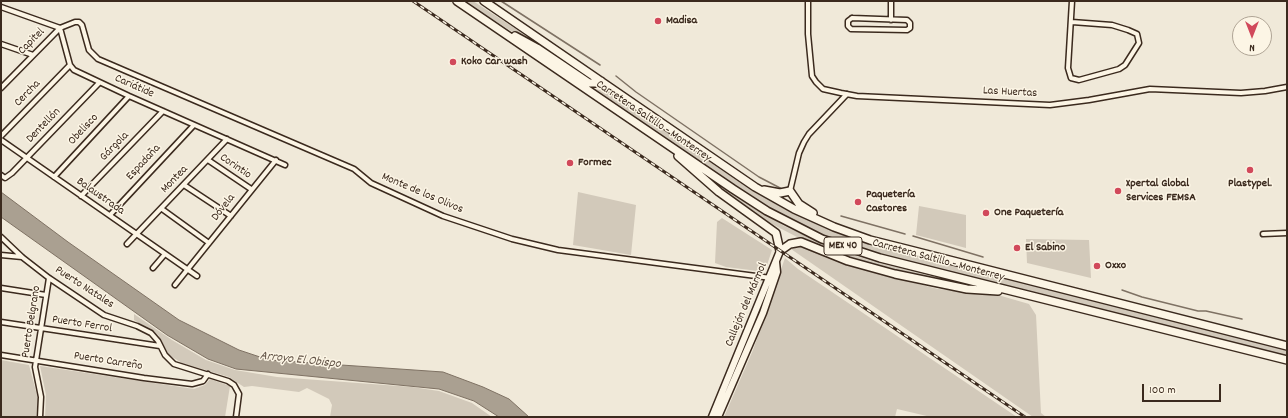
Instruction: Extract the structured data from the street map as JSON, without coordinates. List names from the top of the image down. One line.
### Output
{"streets":{"main road":["Carretera Saltillo - Monterrey","MEX 40"],"street":["Capitel","Cariátide","Las Huertas","Cercha","Dentellón","Obelisco","Gárgola","Espadaña","Corintio","Montea","Monte de los Olivos","Balaustrada","Dóvela","Puerto Natales","Callejón del Mármol","Puerto Belgrano","Puerto Ferrol","Puerto Carreño"]},"crossings":[["Capitel","Monte de los Olivos"],["Cariátide","Cercha"],["Cariátide","Dentellón"],["Cariátide","Obelisco"],["Cariátide","Gárgola"],["Cariátide","Espadaña"],["Cariátide","Montea"],["Cariátide","Dóvela"],["Dentellón","Balaustrada"],["Obelisco","Balaustrada"],["Gárgola","Balaustrada"],["Espadaña","Balaustrada"],["Corintio","Montea"],["Corintio","Dóvela"],["Montea","Balaustrada"],["Monte de los Olivos","Callejón del Mármol"],["Balaustrada","Dóvela"],["Puerto Natales","Puerto Belgrano"],["Puerto Natales","Puerto Ferrol"],["Puerto Natales","Puerto Carreño"],["Puerto Belgrano","Puerto Ferrol"],["Puerto Belgrano","Puerto Carreño"]],"water":["Arroyo El Obispo"],"places":["Madisa","Koko Car wash","Formec","Plastypel.","Xpertal Global Services FEMSA","Paquetería Castores","One Paquetería","El Sabino","Oxxo"],"scale_bar":"100 m","north":"bottom"}
